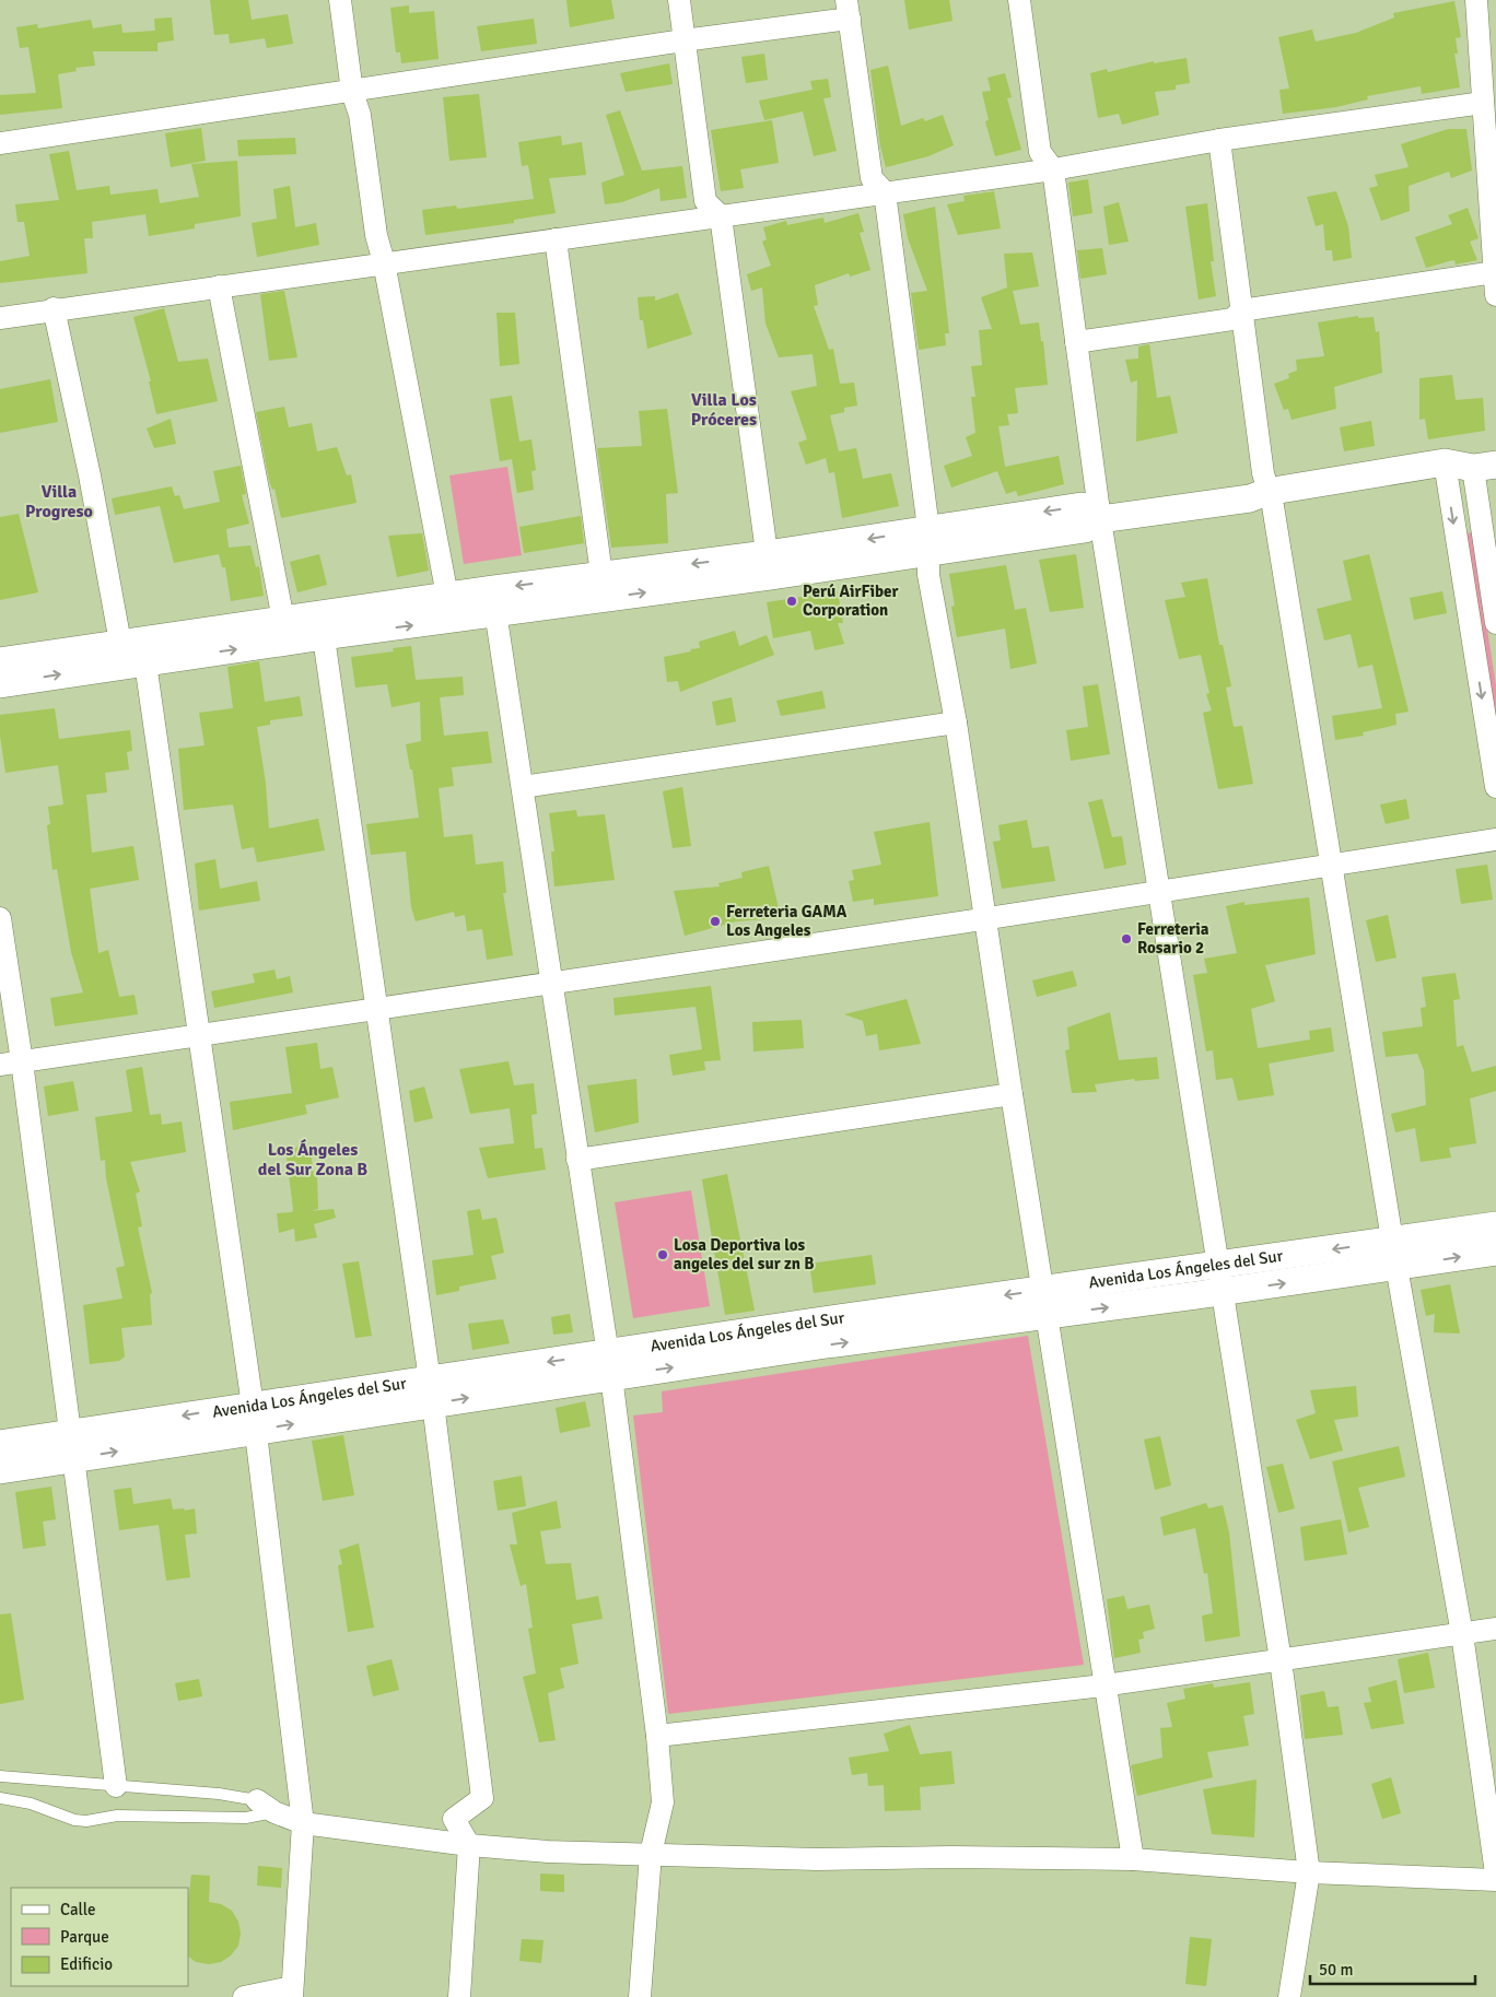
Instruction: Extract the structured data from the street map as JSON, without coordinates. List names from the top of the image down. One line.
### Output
{"streets":{"street":["Avenida Los Ángeles del Sur"]},"districts":["Villa Los Próceres","Villa Progreso","Los Ángeles del Sur Zona B"],"places":["Perú AirFiber Corporation","Ferreteria GAMA Los Angeles","Ferreteria Rosario 2","Losa Deportiva los angeles del sur zn B"],"legend":["Calle","Parque","Edificio"],"scale_bar":"50 m"}
